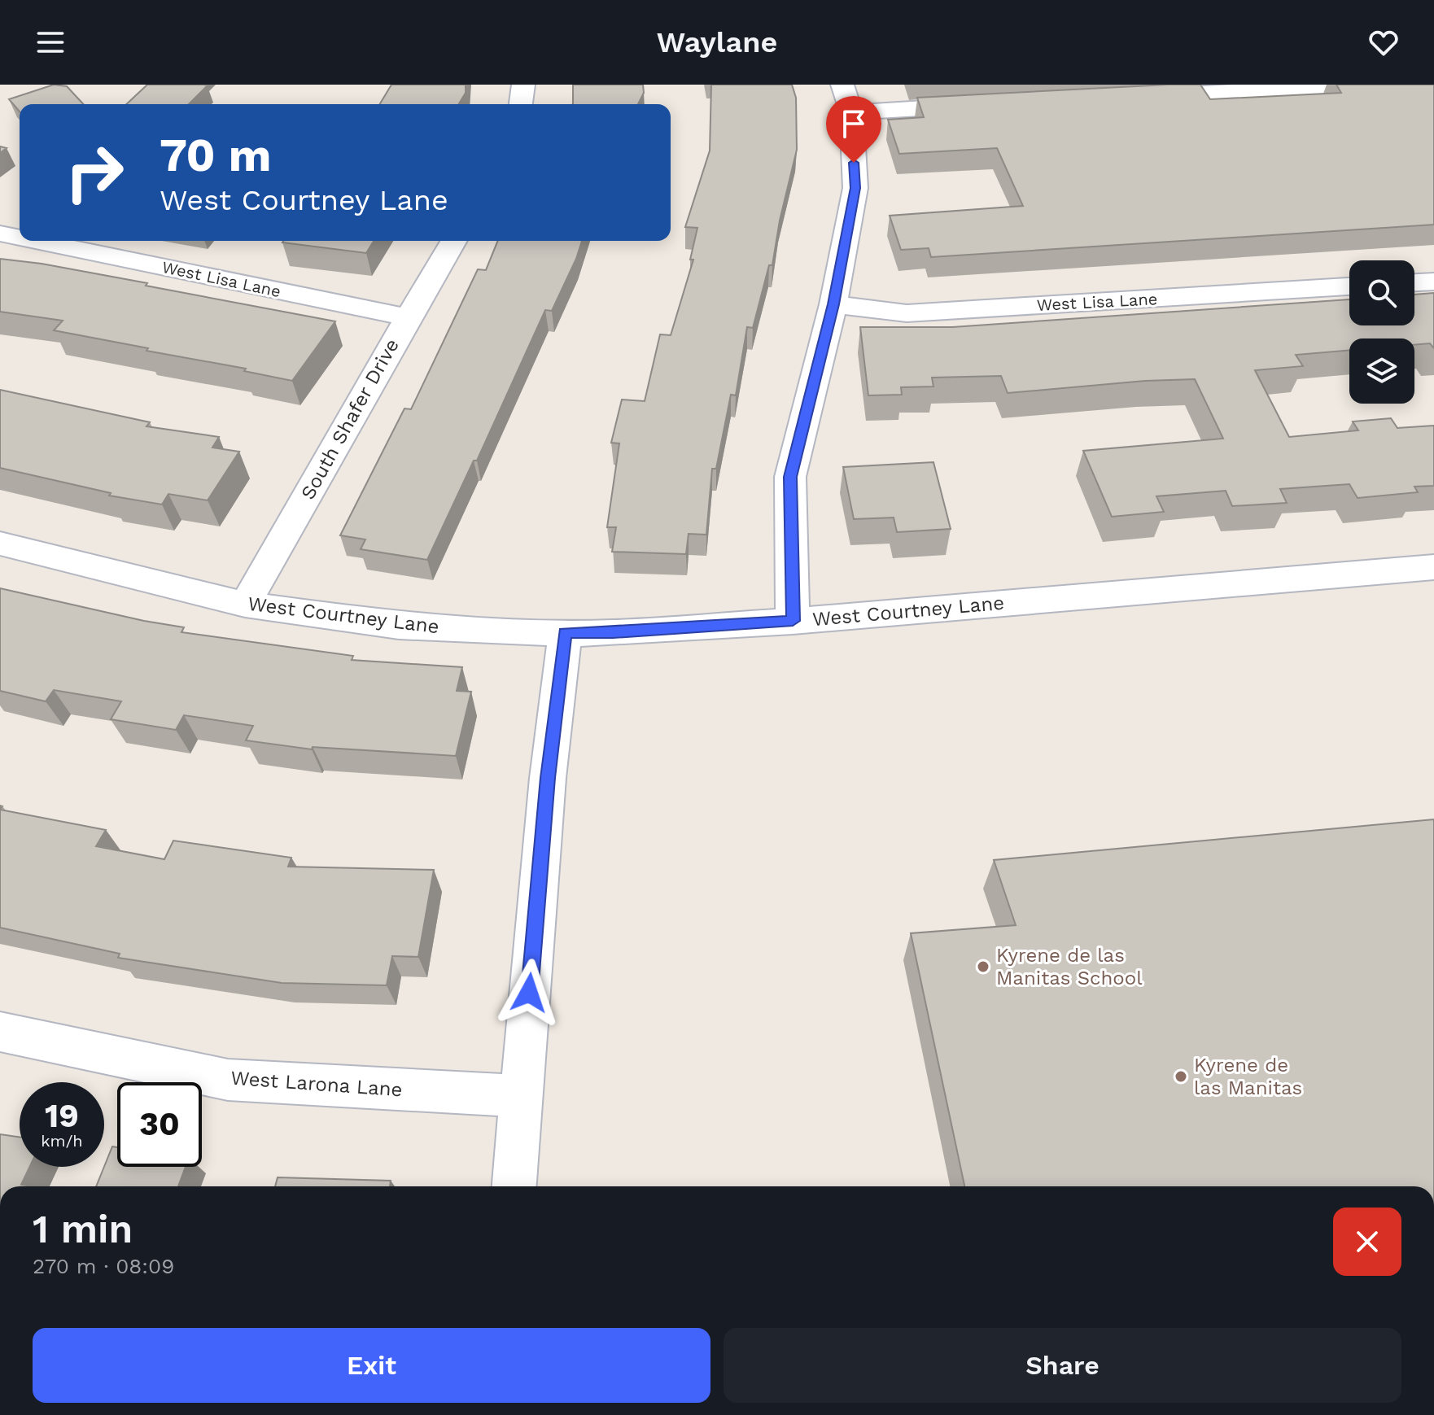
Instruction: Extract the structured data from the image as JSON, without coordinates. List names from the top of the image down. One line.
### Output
{"streets":{"street":["West Lisa Lane","South Shafer Drive","West Courtney Lane","West Larona Lane"]},"crossings":[["West Lisa Lane","South Shafer Drive"],["South Shafer Drive","West Courtney Lane"]],"places":["Kyrene de las Manitas School","Kyrene de las Manitas"],"page":{"header":"Waylane","turn":["70 m","West Courtney Lane"],"speed":"19 km/h","limit":"30","heading":["1 min","270 m · 08:09"],"buttons":["Exit","Share"]}}
